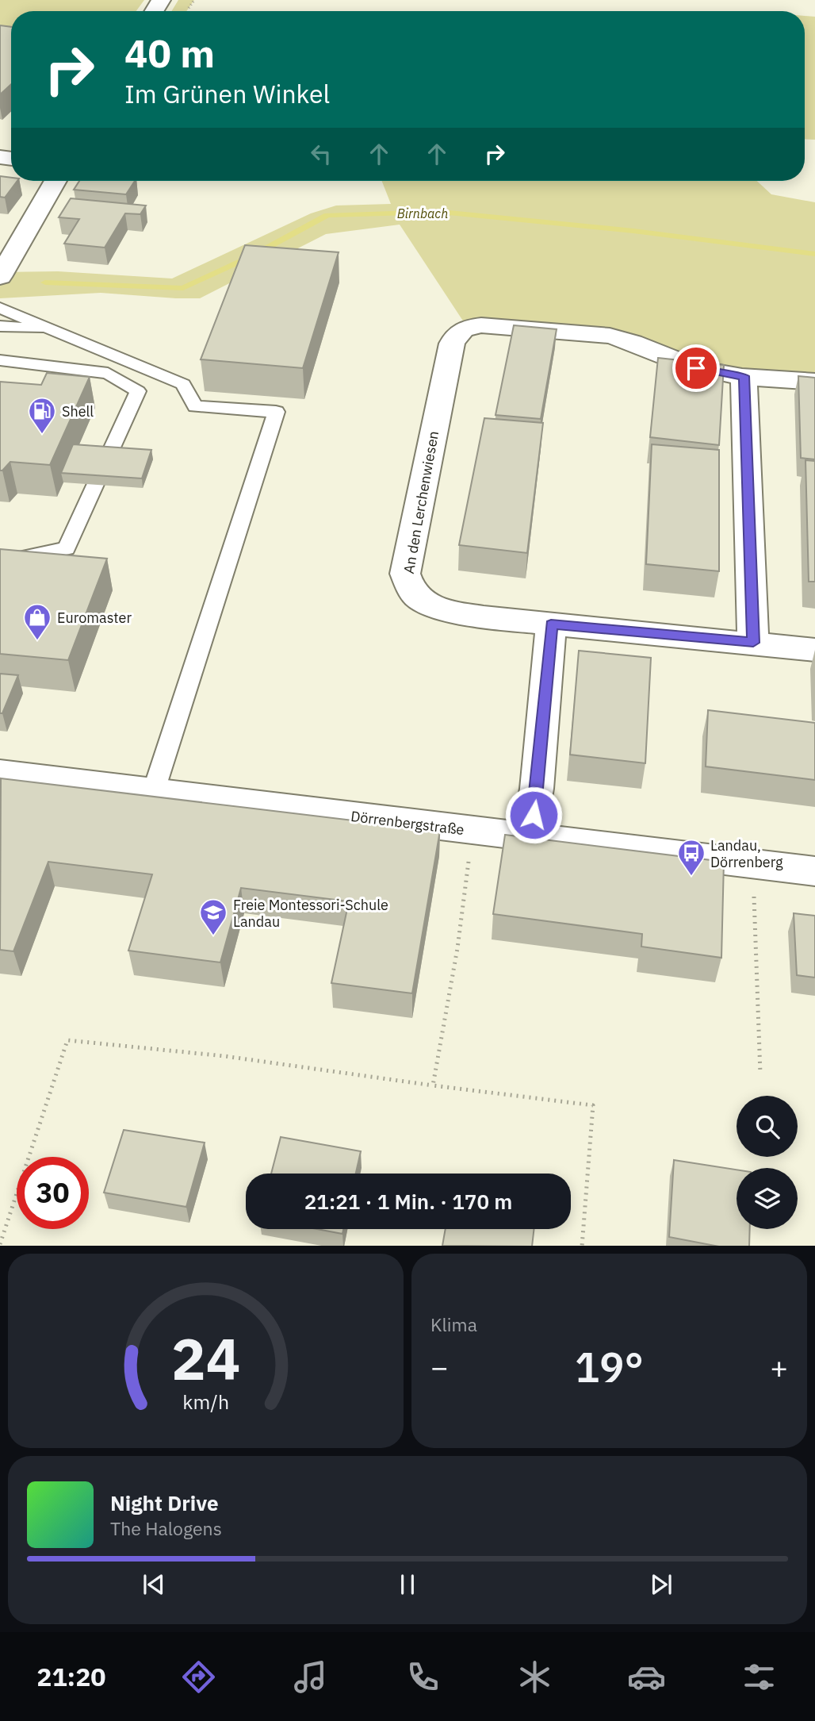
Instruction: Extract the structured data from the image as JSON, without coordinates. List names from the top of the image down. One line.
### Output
{"streets":{"street":["An den Lerchenwiesen","Dörrenbergstraße"]},"water":["Birnbach"],"places":{"fuel station":["Shell"],"shop":["Euromaster"],"bus stop":["Landau, Dörrenberg"],"school or university":["Freie Montessori-Schule Landau"]},"page":{"turn":["40 m","Im Grünen Winkel"],"limit":"30","trip":"21:21 · 1 Min. · 170 m","tile":"Klima","heat":["−","19°","+"],"song":["Night Drive","The Halogens"],"tabs":"21:20","gauge":["24","km/h"]}}
